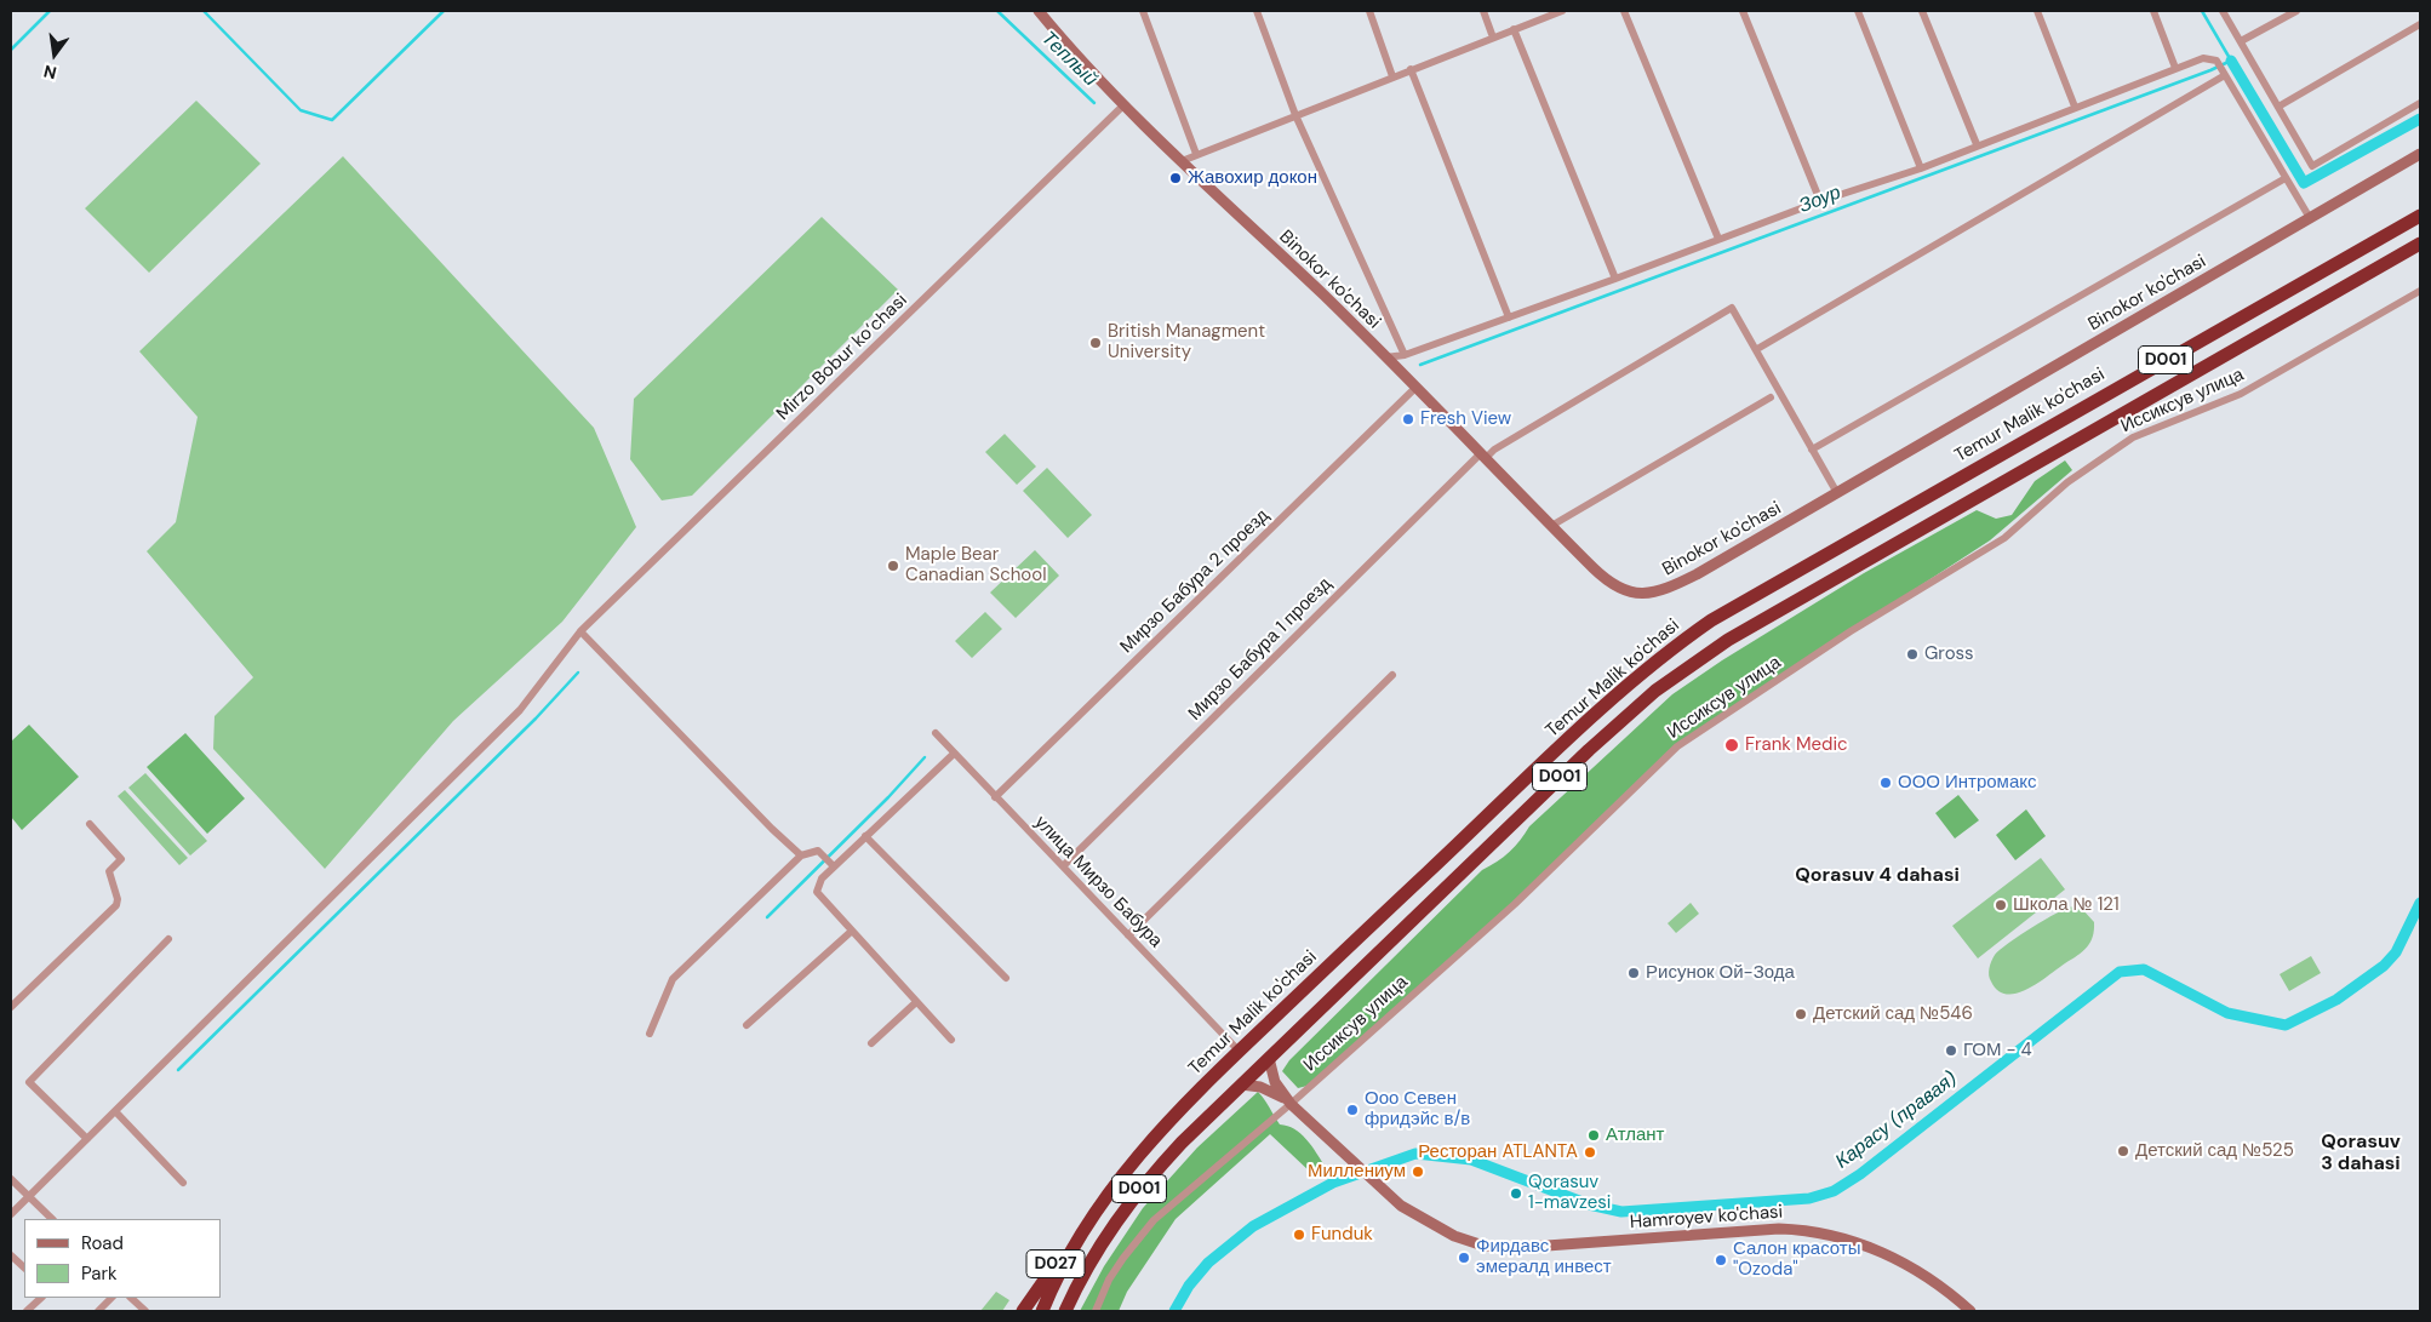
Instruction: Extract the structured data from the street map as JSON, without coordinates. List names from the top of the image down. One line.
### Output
{"streets":{"highway":["D001","Temur Malik ko'chasi","D027"],"main road":["Binokor ko'chasi","Hamroyev ko'chasi"],"street":["Mirzo Bobur ko‘chasi","Иссиксув улица","Мирзо Бабура 2 проезд","Мирзо Бабура 1 проезд","улица Мирзо Бабура"]},"crossings":[["Binokor ko'chasi","Mirzo Bobur ko‘chasi"],["Binokor ko'chasi","Мирзо Бабура 2 проезд"],["Binokor ko'chasi","Мирзо Бабура 1 проезд"],["Иссиксув улица","Hamroyev ko'chasi"],["Temur Malik ko'chasi","улица Мирзо Бабура"],["Temur Malik ko'chasi","Hamroyev ko'chasi"],["Temur Malik ko'chasi","D027"],["Мирзо Бабура 2 проезд","улица Мирзо Бабура"],["Мирзо Бабура 1 проезд","улица Мирзо Бабура"]],"districts":["Qorasuv 4 dahasi","Qorasuv 3 dahasi"],"water":["Теплый","Зоур","Карасу (правая)"],"places":["Жавохир докон","British Managment University","Fresh View","Maple Bear Canadian School","Gross","Frank Medic","ООО Интромакс","Школа № 121","Рисунок Ой-Зода","Детский сад №546","ГОМ - 4","Ооо Севен фридэйс в/в","Атлант","Детский сад №525","Ресторан ATLANTA","Миллениум","Qorasuv 1-mavzesi","Funduk","Фирдавс эмералд инвест","Салон красоты \"Ozoda\""],"legend":["Road","Park"],"north":"bottom"}
